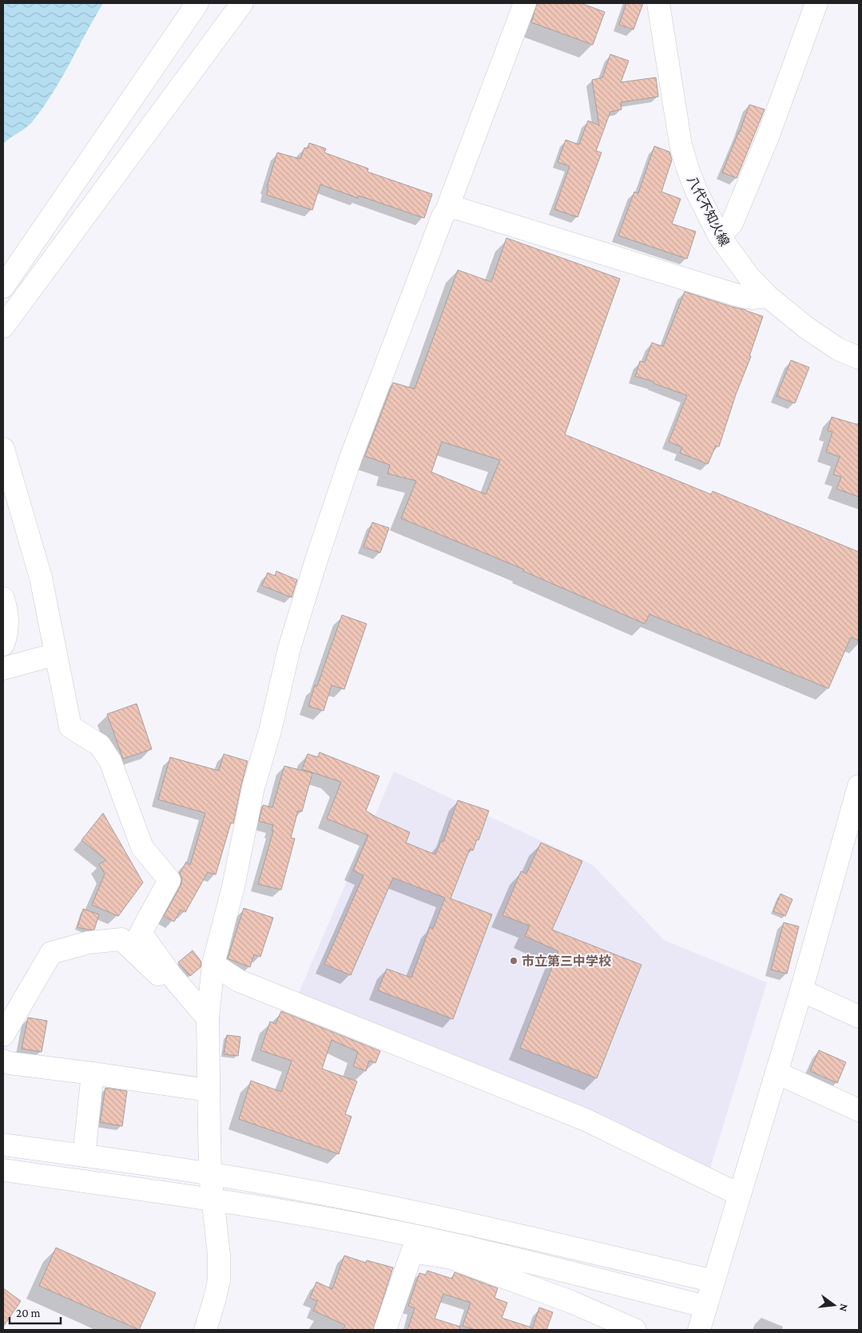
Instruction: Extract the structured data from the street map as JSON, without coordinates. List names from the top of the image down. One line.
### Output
{"streets":{"street":["八代不知火線"]},"places":["市立第三中学校"],"scale_bar":"20 m","north":"right"}
